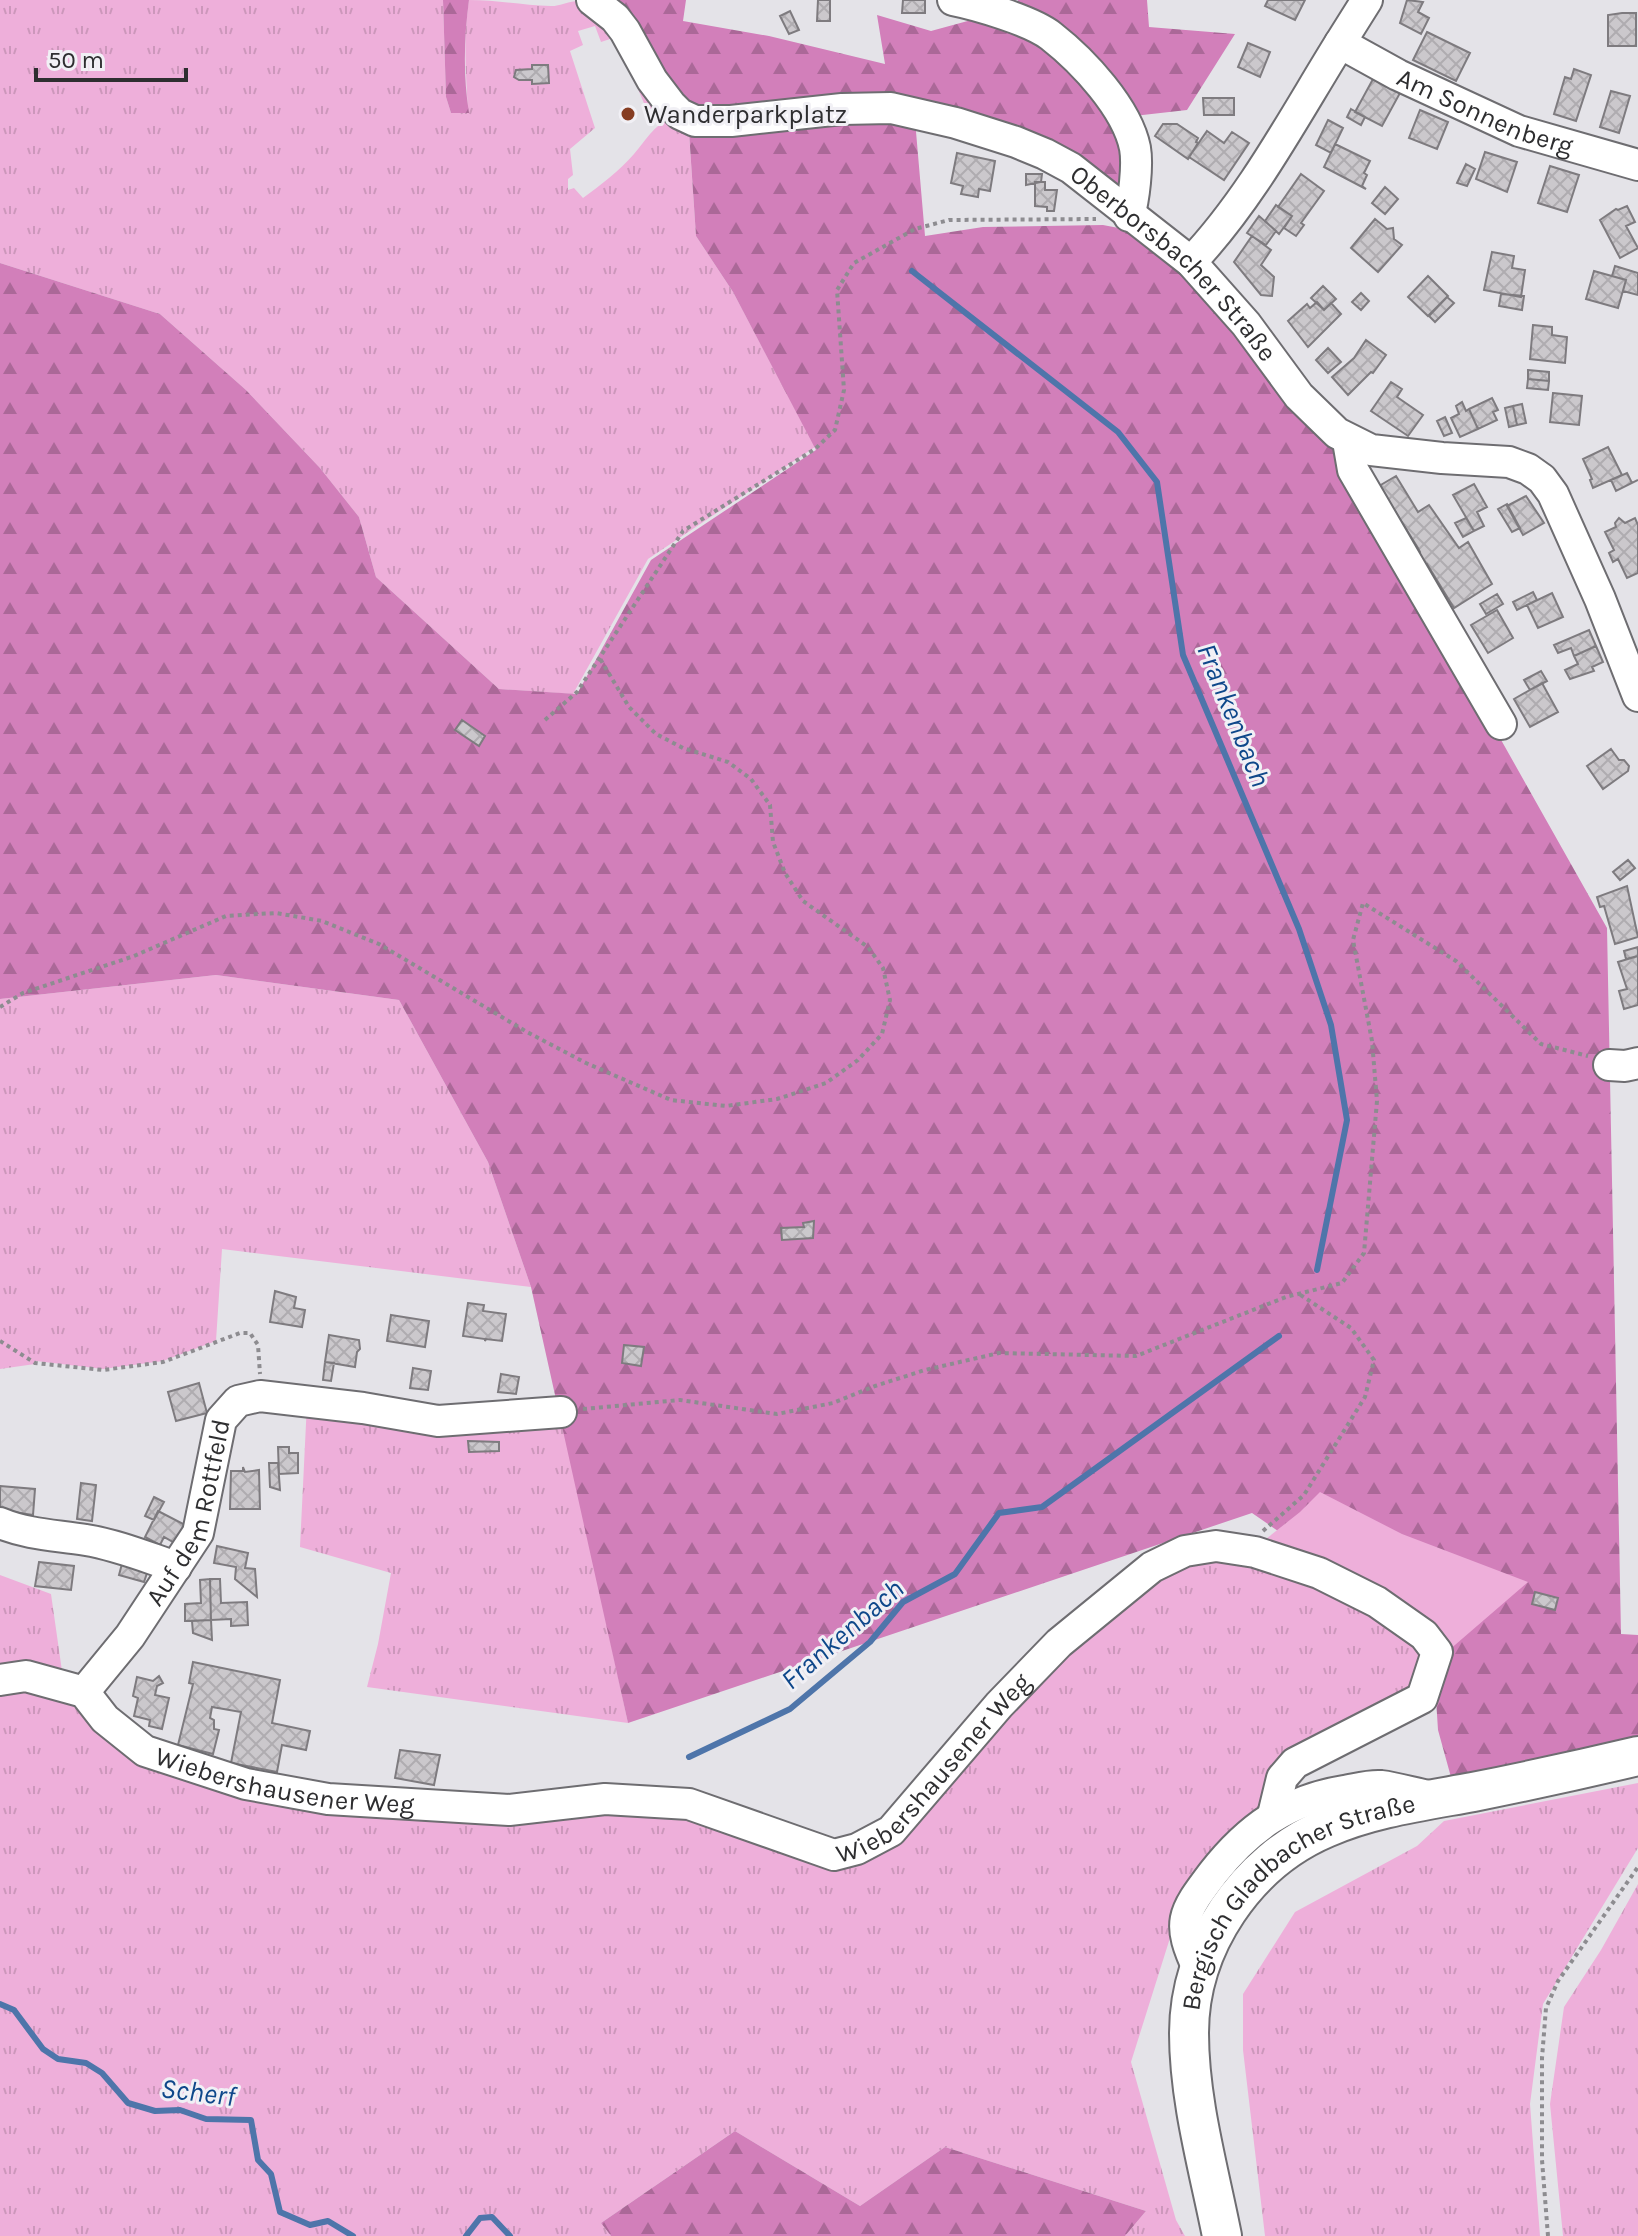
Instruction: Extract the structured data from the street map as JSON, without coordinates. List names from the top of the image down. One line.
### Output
{"streets":{"main road":["Bergisch Gladbacher Straße"],"street":["Am Sonnenberg","Oberborsbacher Straße","Auf dem Rottfeld","Wiebershausener Weg"]},"crossings":[["Auf dem Rottfeld","Wiebershausener Weg"]],"water":["Frankenbach","Scherf"],"places":["Wanderparkplatz"],"scale_bar":"50 m"}
